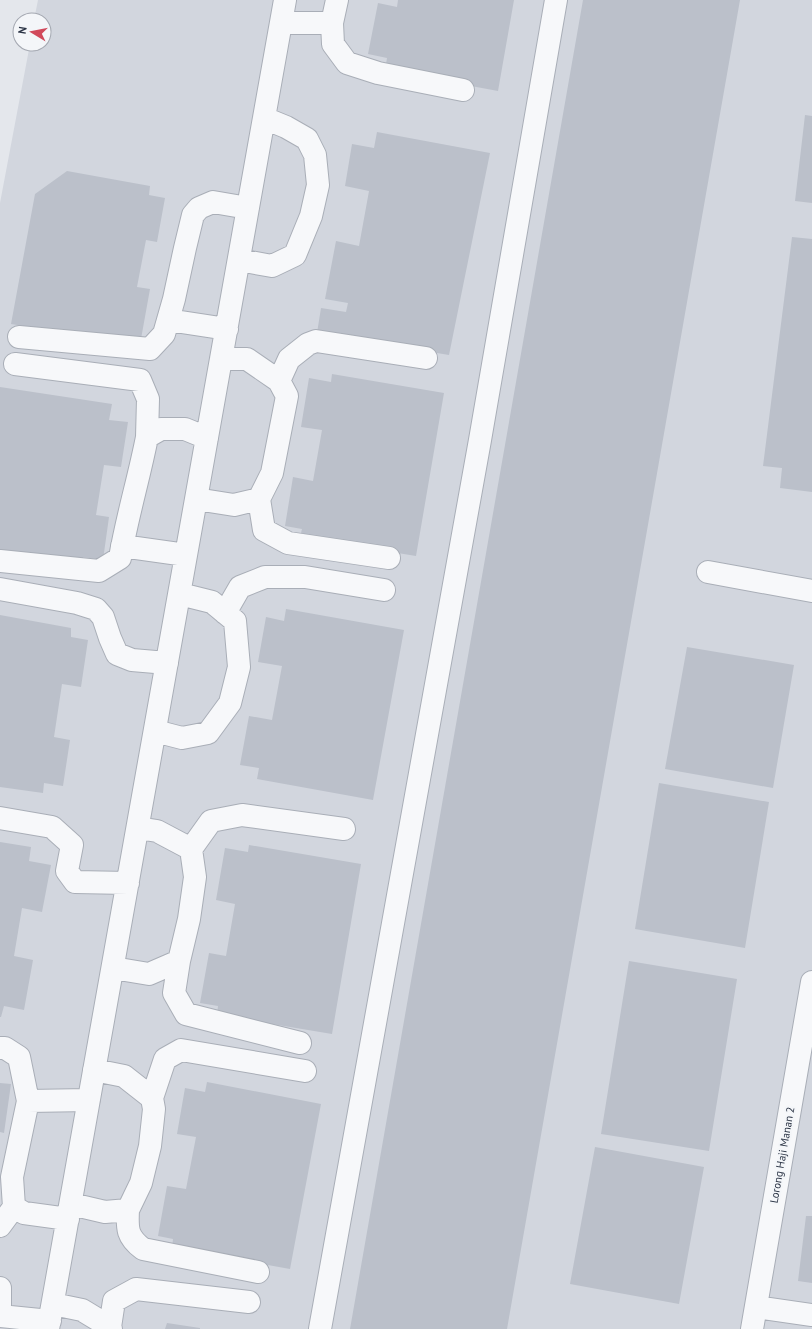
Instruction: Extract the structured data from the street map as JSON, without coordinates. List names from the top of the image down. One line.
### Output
{"streets":{"street":["Lorong Haji Manan 2"]},"north":"left"}
